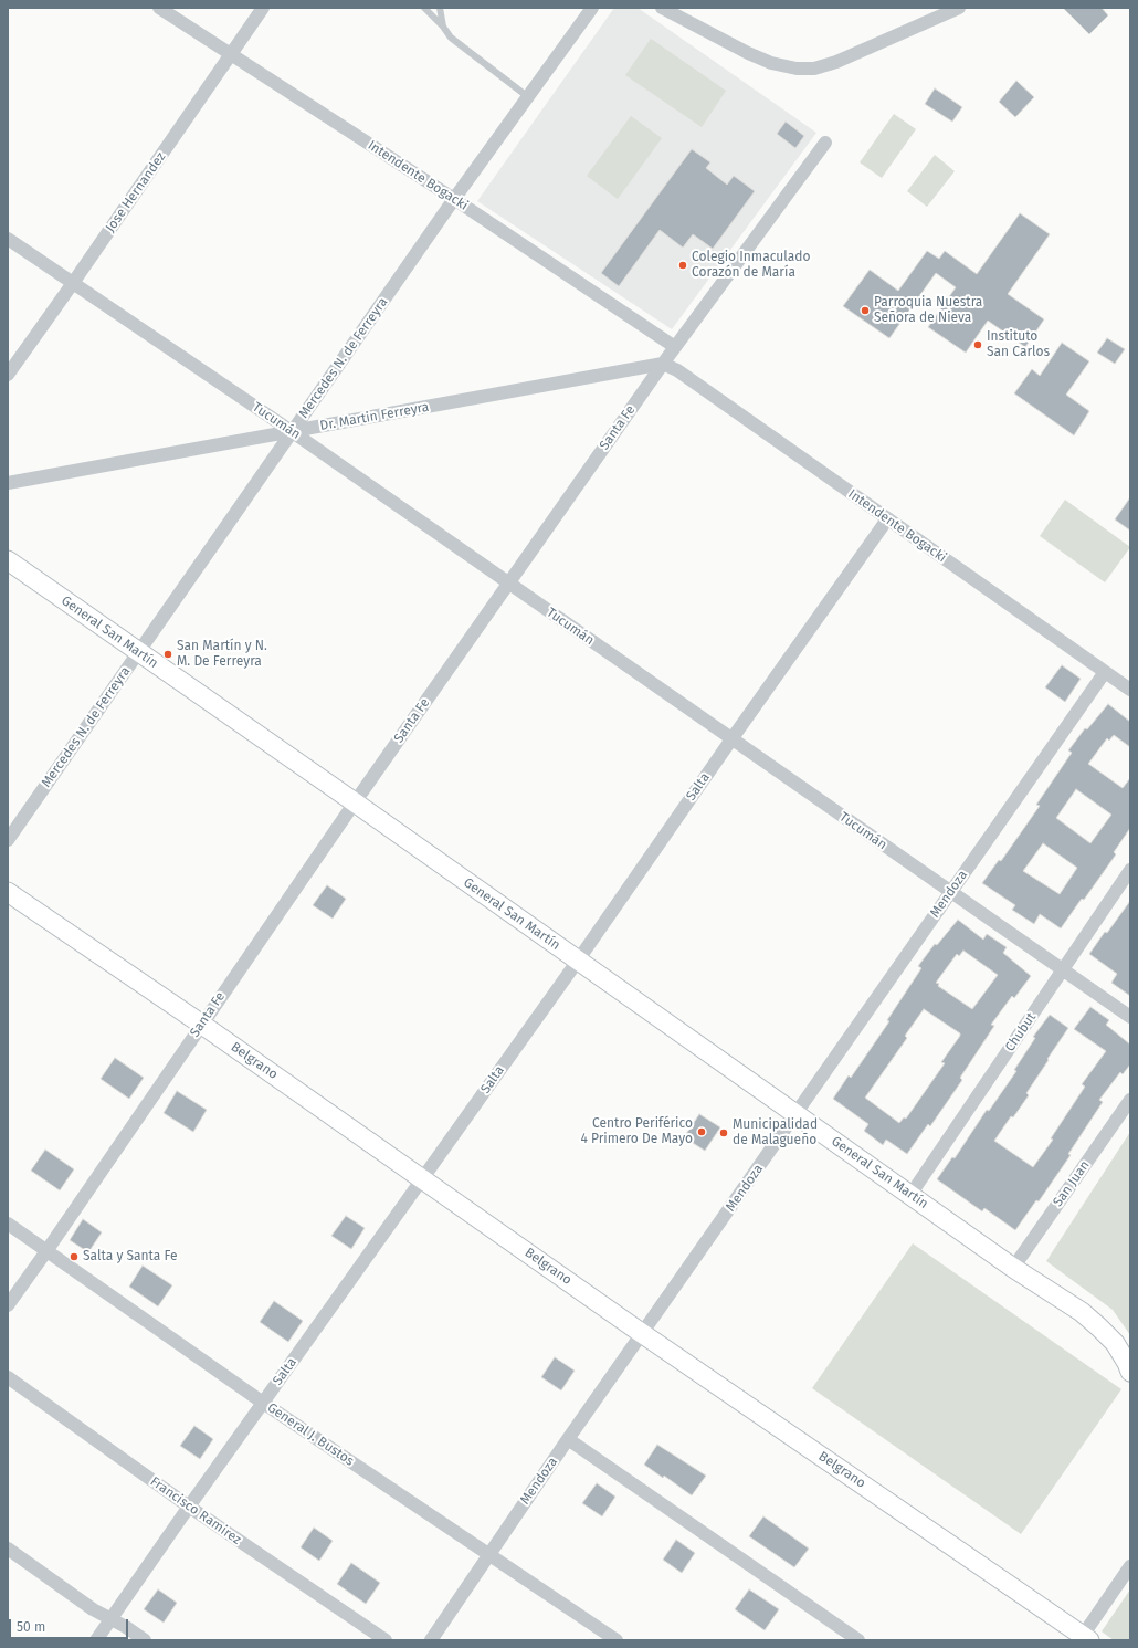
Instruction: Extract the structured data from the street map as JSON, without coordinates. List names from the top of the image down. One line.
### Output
{"streets":{"main road":["General San Martín","Belgrano"],"street":["Intendente Bogacki","Jose Hernandez","Mercedes N. de Ferreyra","Dr. Martin Ferreyra","Tucumán","Santa Fe","Salta","Mendoza","Chubut","San Juan","General J. Bustos","Francisco Ramirez"]},"crossings":[["Intendente Bogacki","Jose Hernandez"],["Intendente Bogacki","Mercedes N. de Ferreyra"],["Intendente Bogacki","Dr. Martin Ferreyra"],["Intendente Bogacki","Santa Fe"],["Intendente Bogacki","Salta"],["Intendente Bogacki","Mendoza"],["Jose Hernandez","Tucumán"],["Mercedes N. de Ferreyra","Dr. Martin Ferreyra"],["Mercedes N. de Ferreyra","Tucumán"],["Mercedes N. de Ferreyra","General San Martín"],["Dr. Martin Ferreyra","Tucumán"],["Dr. Martin Ferreyra","Santa Fe"],["Tucumán","Santa Fe"],["Tucumán","Salta"],["Tucumán","Mendoza"],["Tucumán","Chubut"],["Santa Fe","General San Martín"],["Santa Fe","Belgrano"],["Santa Fe","General J. Bustos"],["General San Martín","Salta"],["General San Martín","Mendoza"],["General San Martín","Chubut"],["General San Martín","San Juan"],["Salta","Belgrano"],["Salta","General J. Bustos"],["Salta","Francisco Ramirez"],["Mendoza","Belgrano"],["Mendoza","General J. Bustos"]],"places":["Colegio Inmaculado Corazón de María","Parroquia Nuestra Señora de Nieva","Instituto San Carlos","San Martín y N. M. De Ferreyra","Centro Periférico 4 Primero De Mayo","Municipalidad de Malagueño","Salta y Santa Fe"],"scale_bar":"50 m"}
